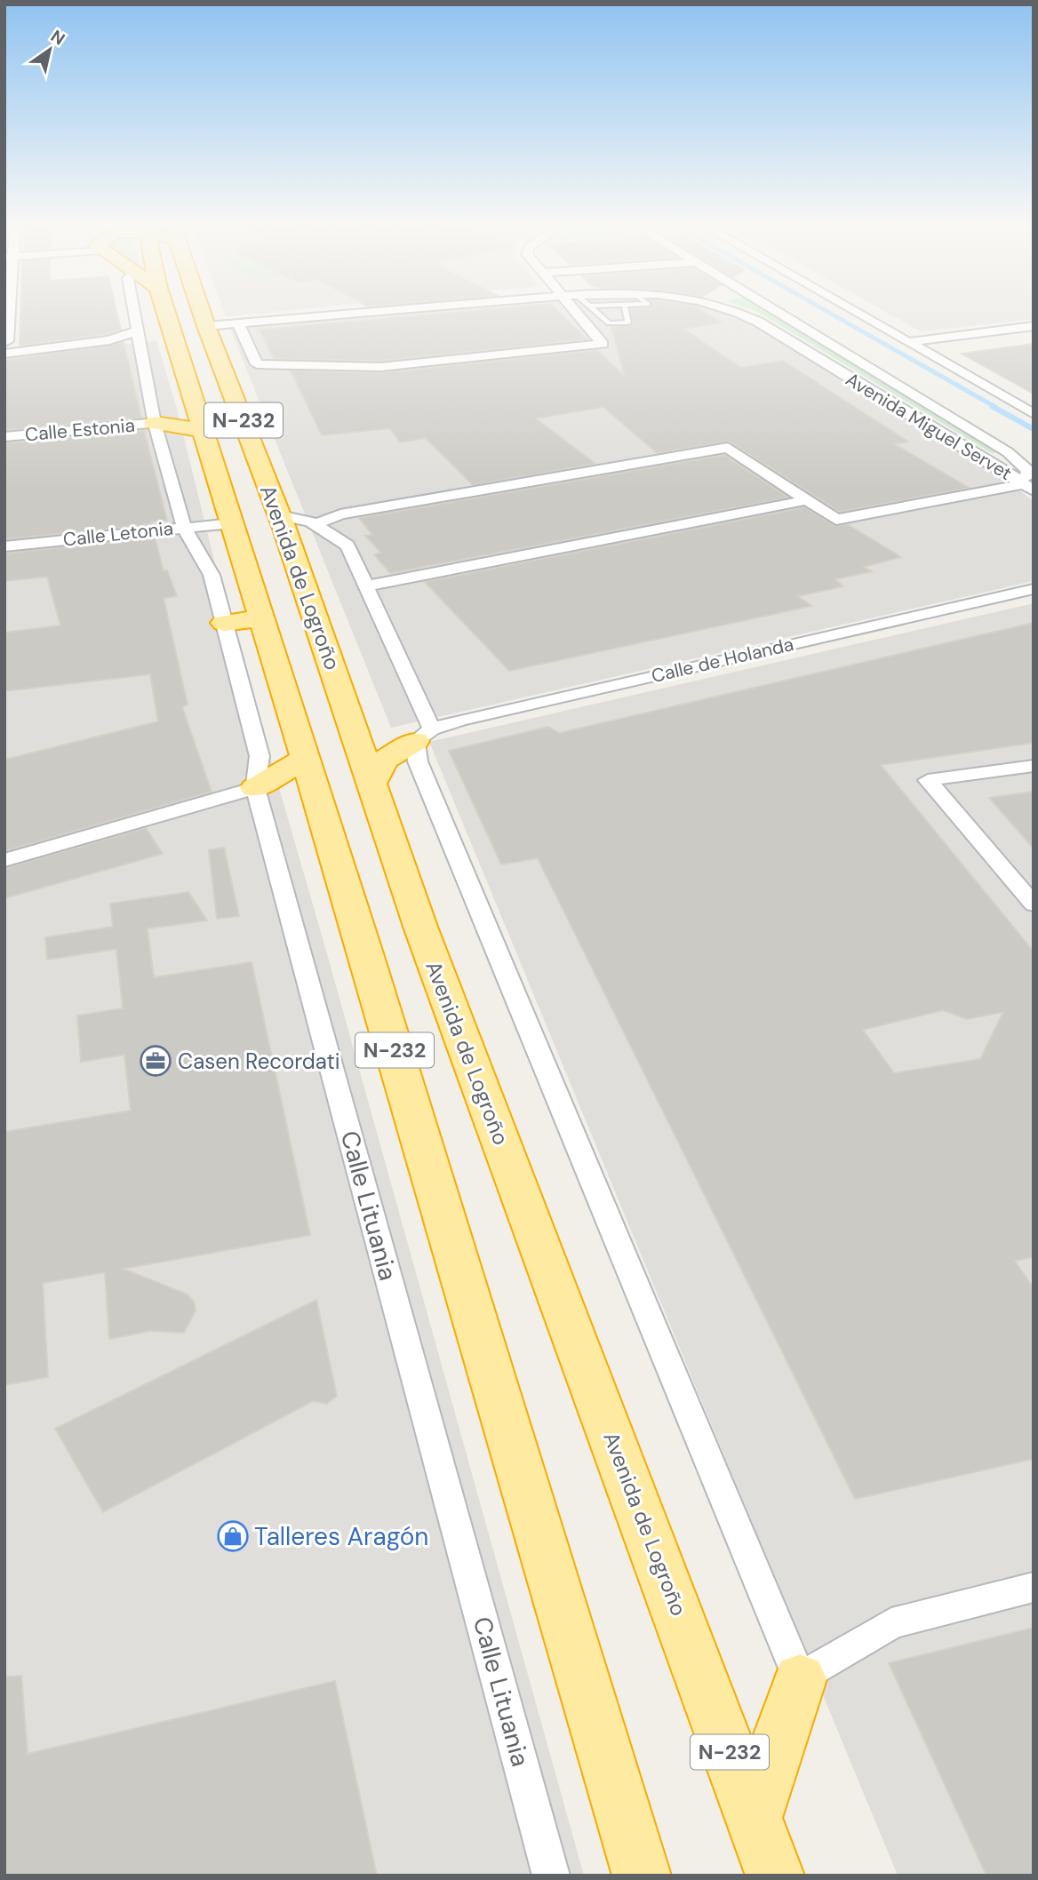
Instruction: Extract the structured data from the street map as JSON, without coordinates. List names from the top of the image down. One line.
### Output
{"streets":{"highway":["N-232","Avenida de Logroño"],"street":["Avenida Miguel Servet","Calle Estonia","Calle Letonia","Calle de Holanda","Calle Lituania"]},"crossings":[["Avenida Miguel Servet","Avenida de Logroño"],["Calle Letonia","Avenida de Logroño"]],"places":{"office":["Casen Recordati"],"shop":["Talleres Aragón"]},"north":"top right"}
